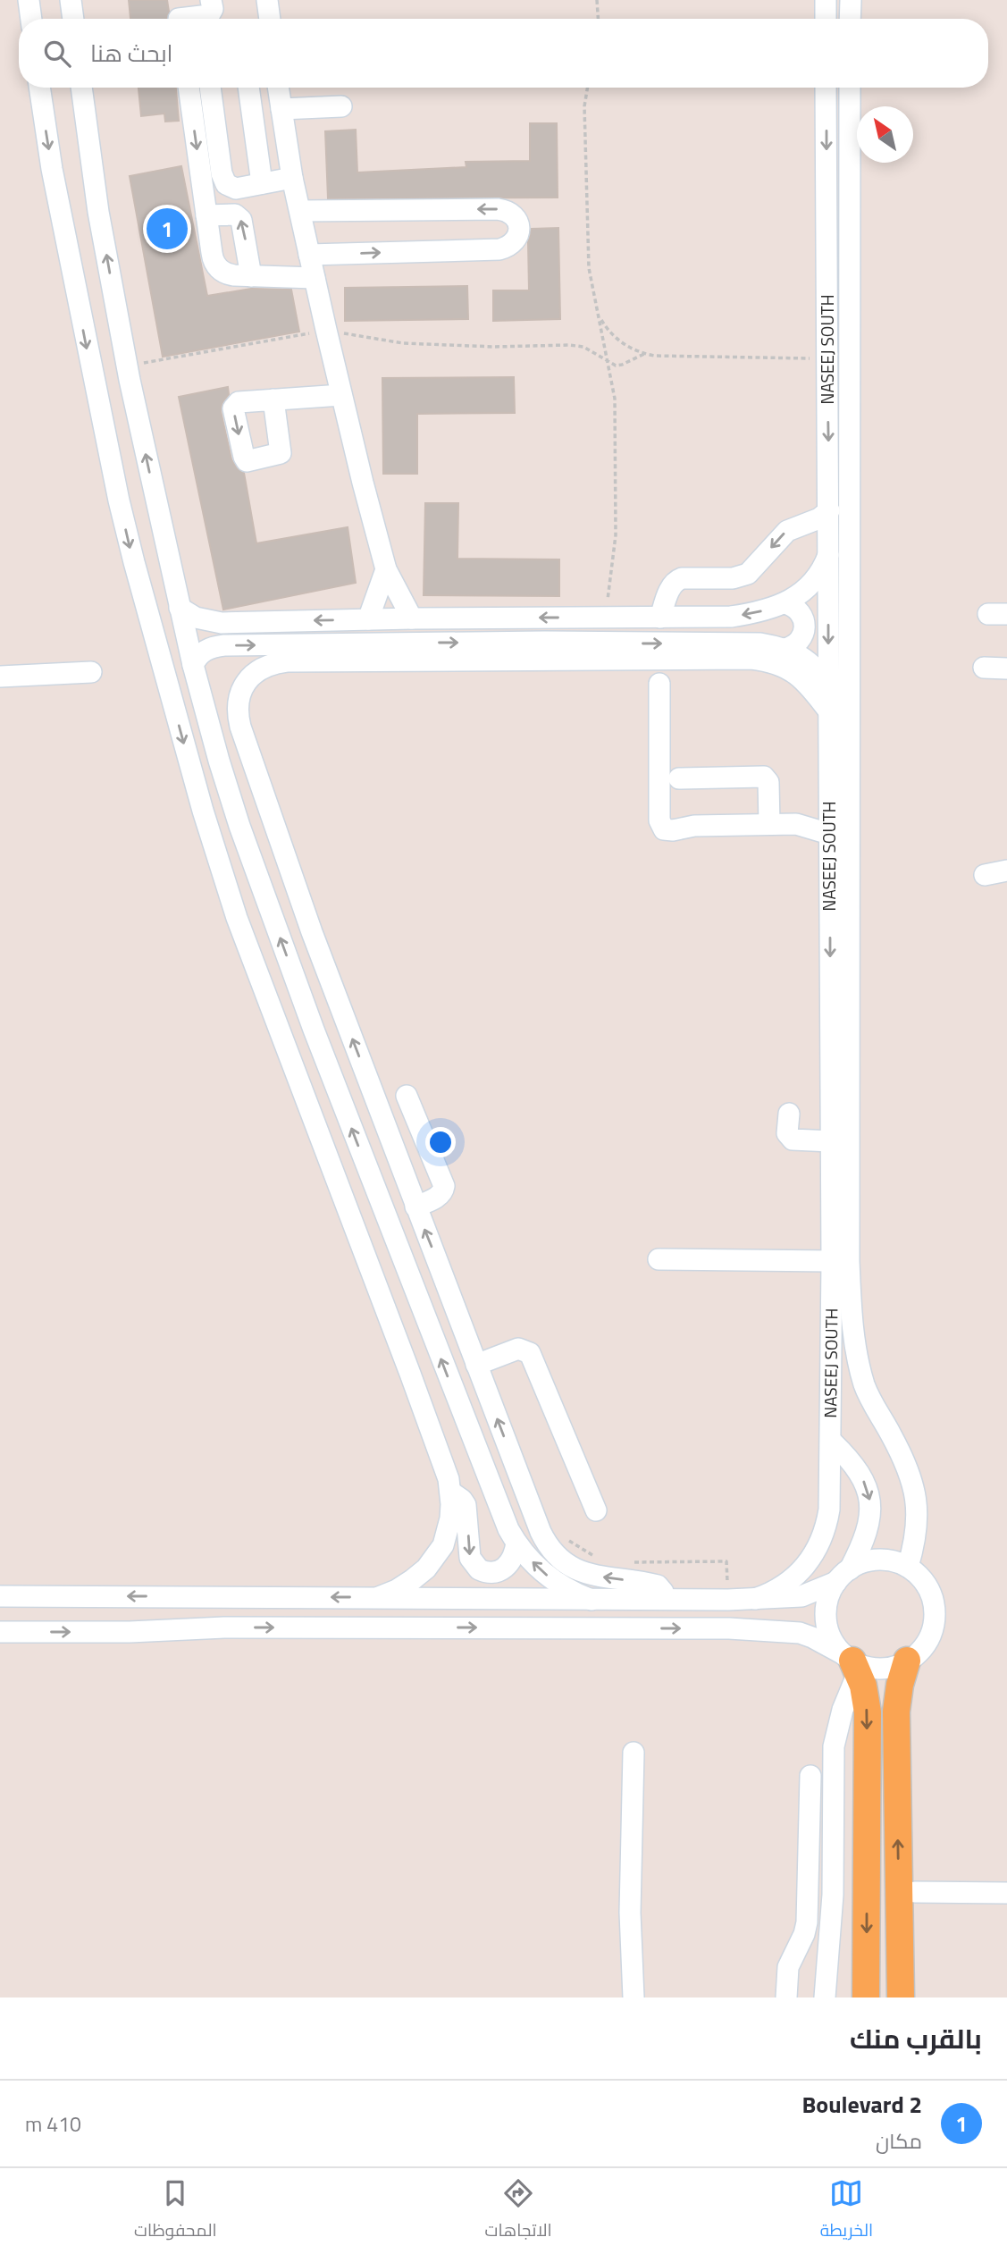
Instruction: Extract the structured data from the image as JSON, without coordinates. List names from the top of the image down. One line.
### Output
{"streets":{"street":["NASEEJ SOUTH"]},"north":"top left","page":{"search":"ابحث هنا","pins":"1","heading":"بالقرب منك","list":[{"mark":"1","name":"Boulevard 2","note":"مكان","value":"410 m"}],"nav":["الخريطة","الاتجاهات","المحفوظات"]}}
